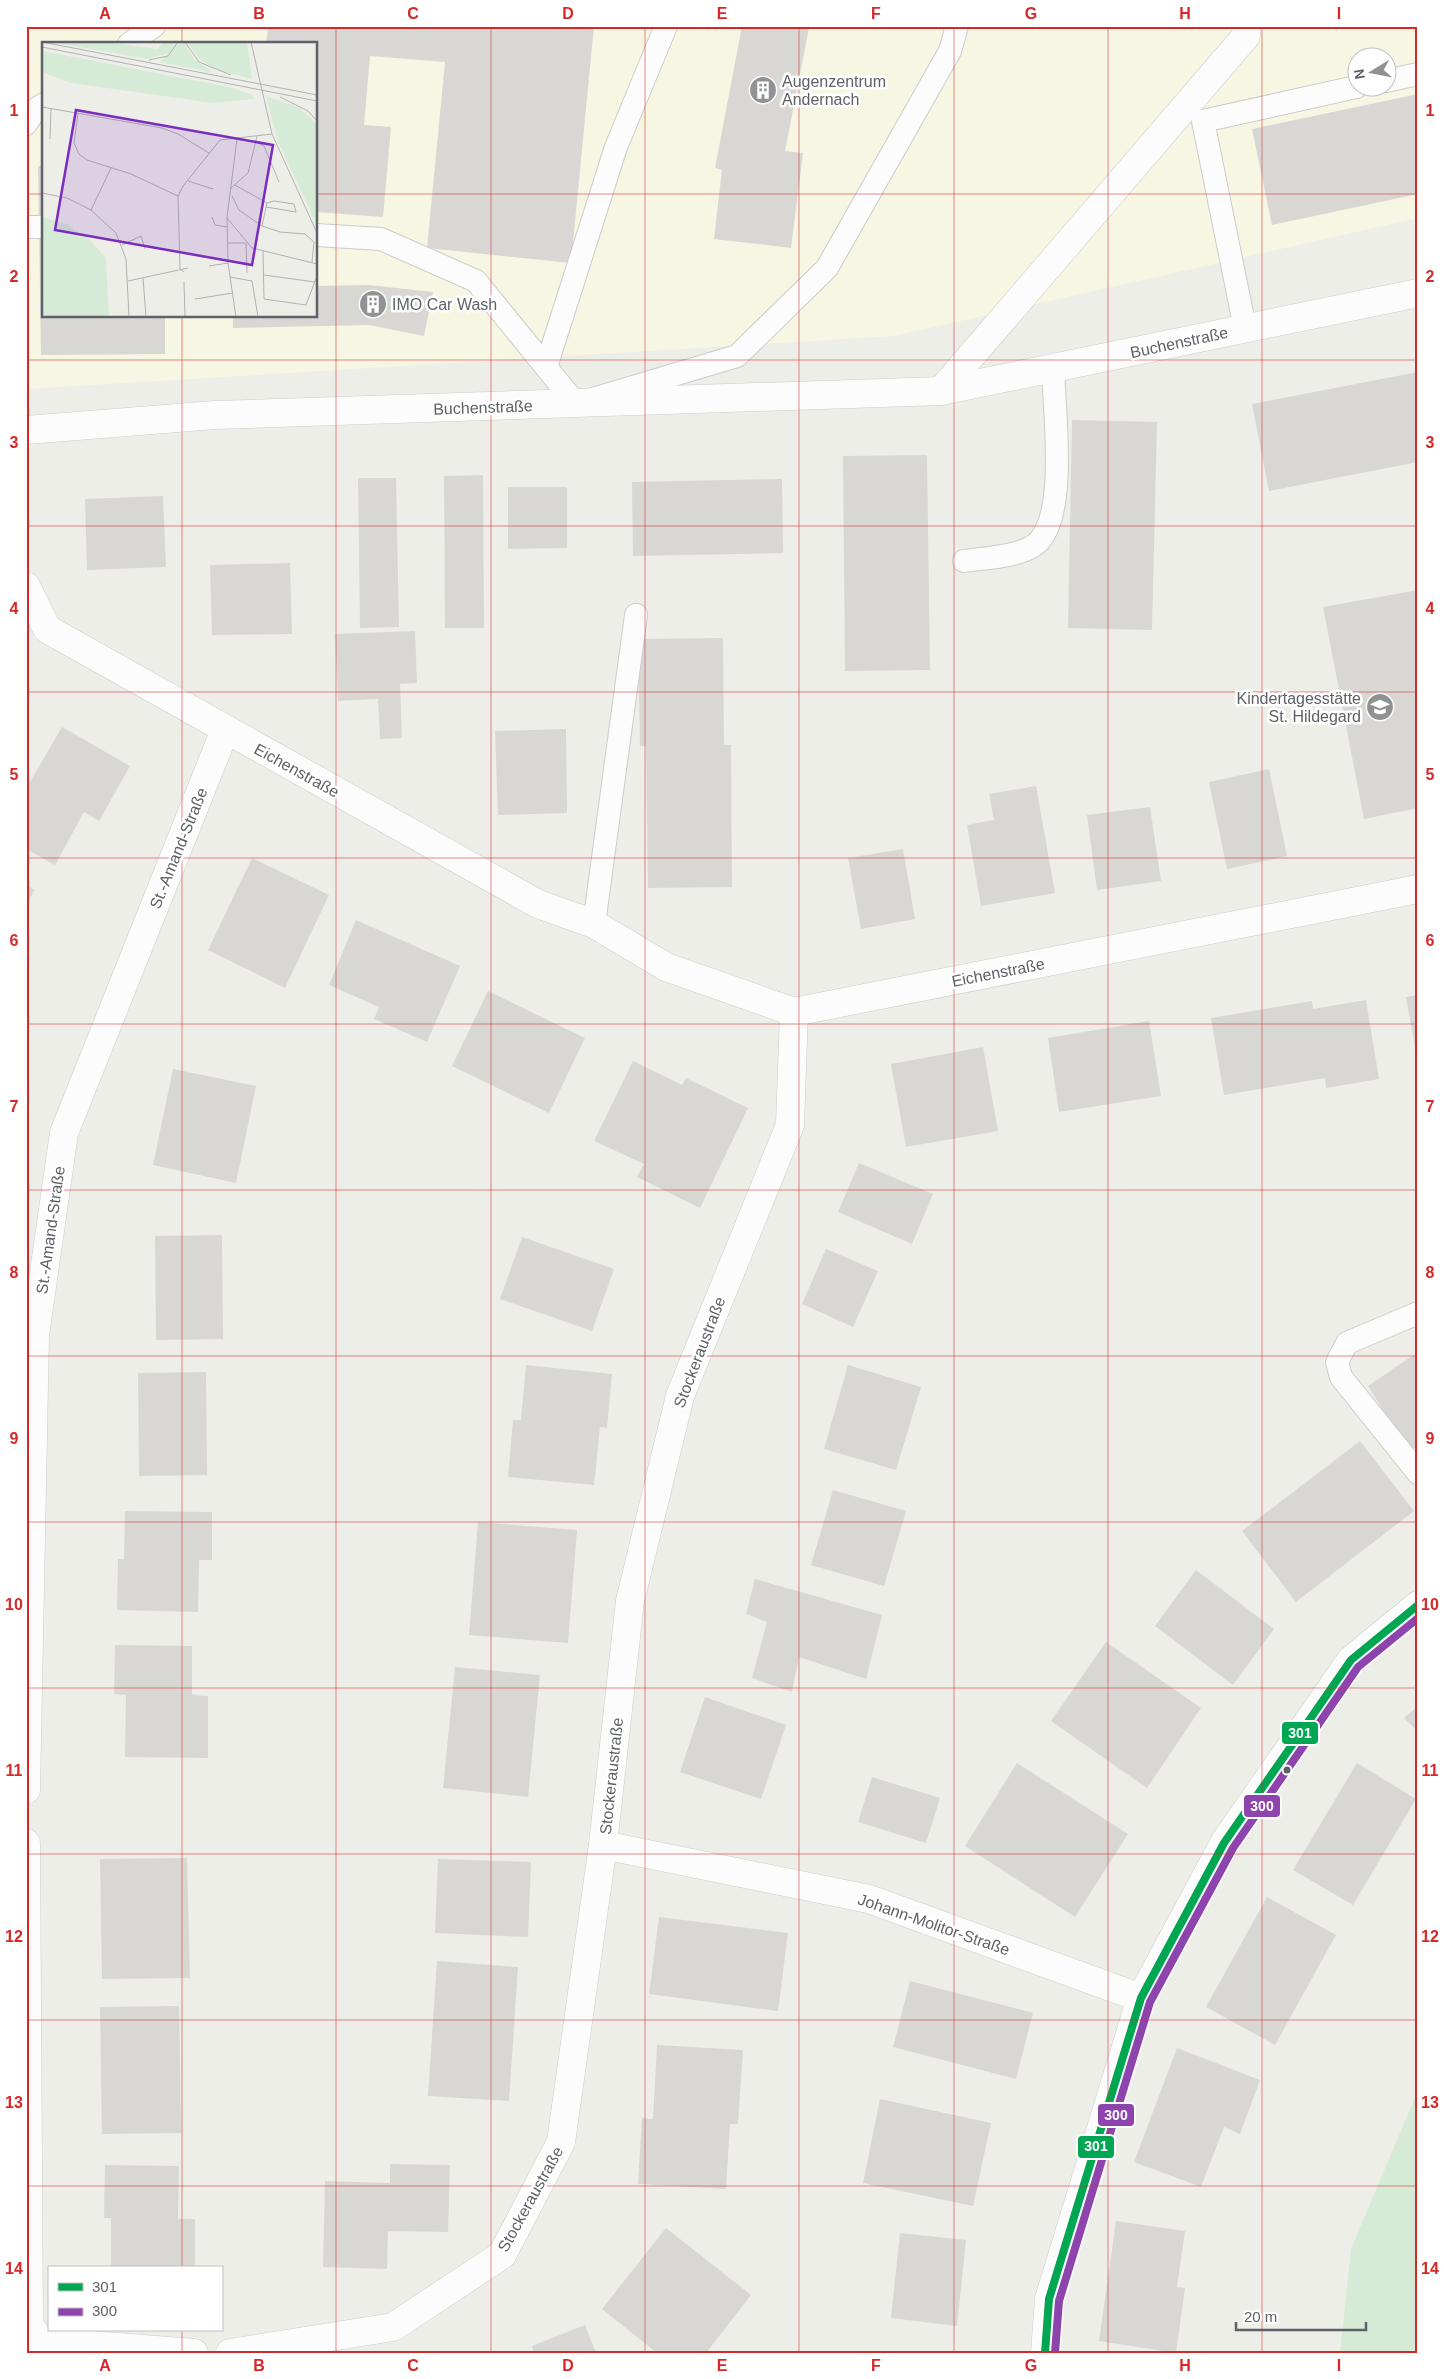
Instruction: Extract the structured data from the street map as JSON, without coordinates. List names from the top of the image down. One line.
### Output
{"streets":{"street":["Buchenstraße","Eichenstraße","St.-Amand-Straße","Stockeraustraße","Johann-Molitor-Straße"]},"crossings":[["Eichenstraße","St.-Amand-Straße"],["Eichenstraße","Stockeraustraße"],["Stockeraustraße","Johann-Molitor-Straße"]],"places":{"building":["Augenzentrum Andernach","IMO Car Wash"],"school or university":["Kindertagesstätte St. Hildegard"]},"lines":["transit line 301","transit line 300"],"legend":["301","300"],"scale_bar":"20 m","north":"left","grid":{"columns":["A","B","C","D","E","F","G","H","I"],"rows":["1","2","3","4","5","6","7","8","9","10","11","12","13","14"]}}
